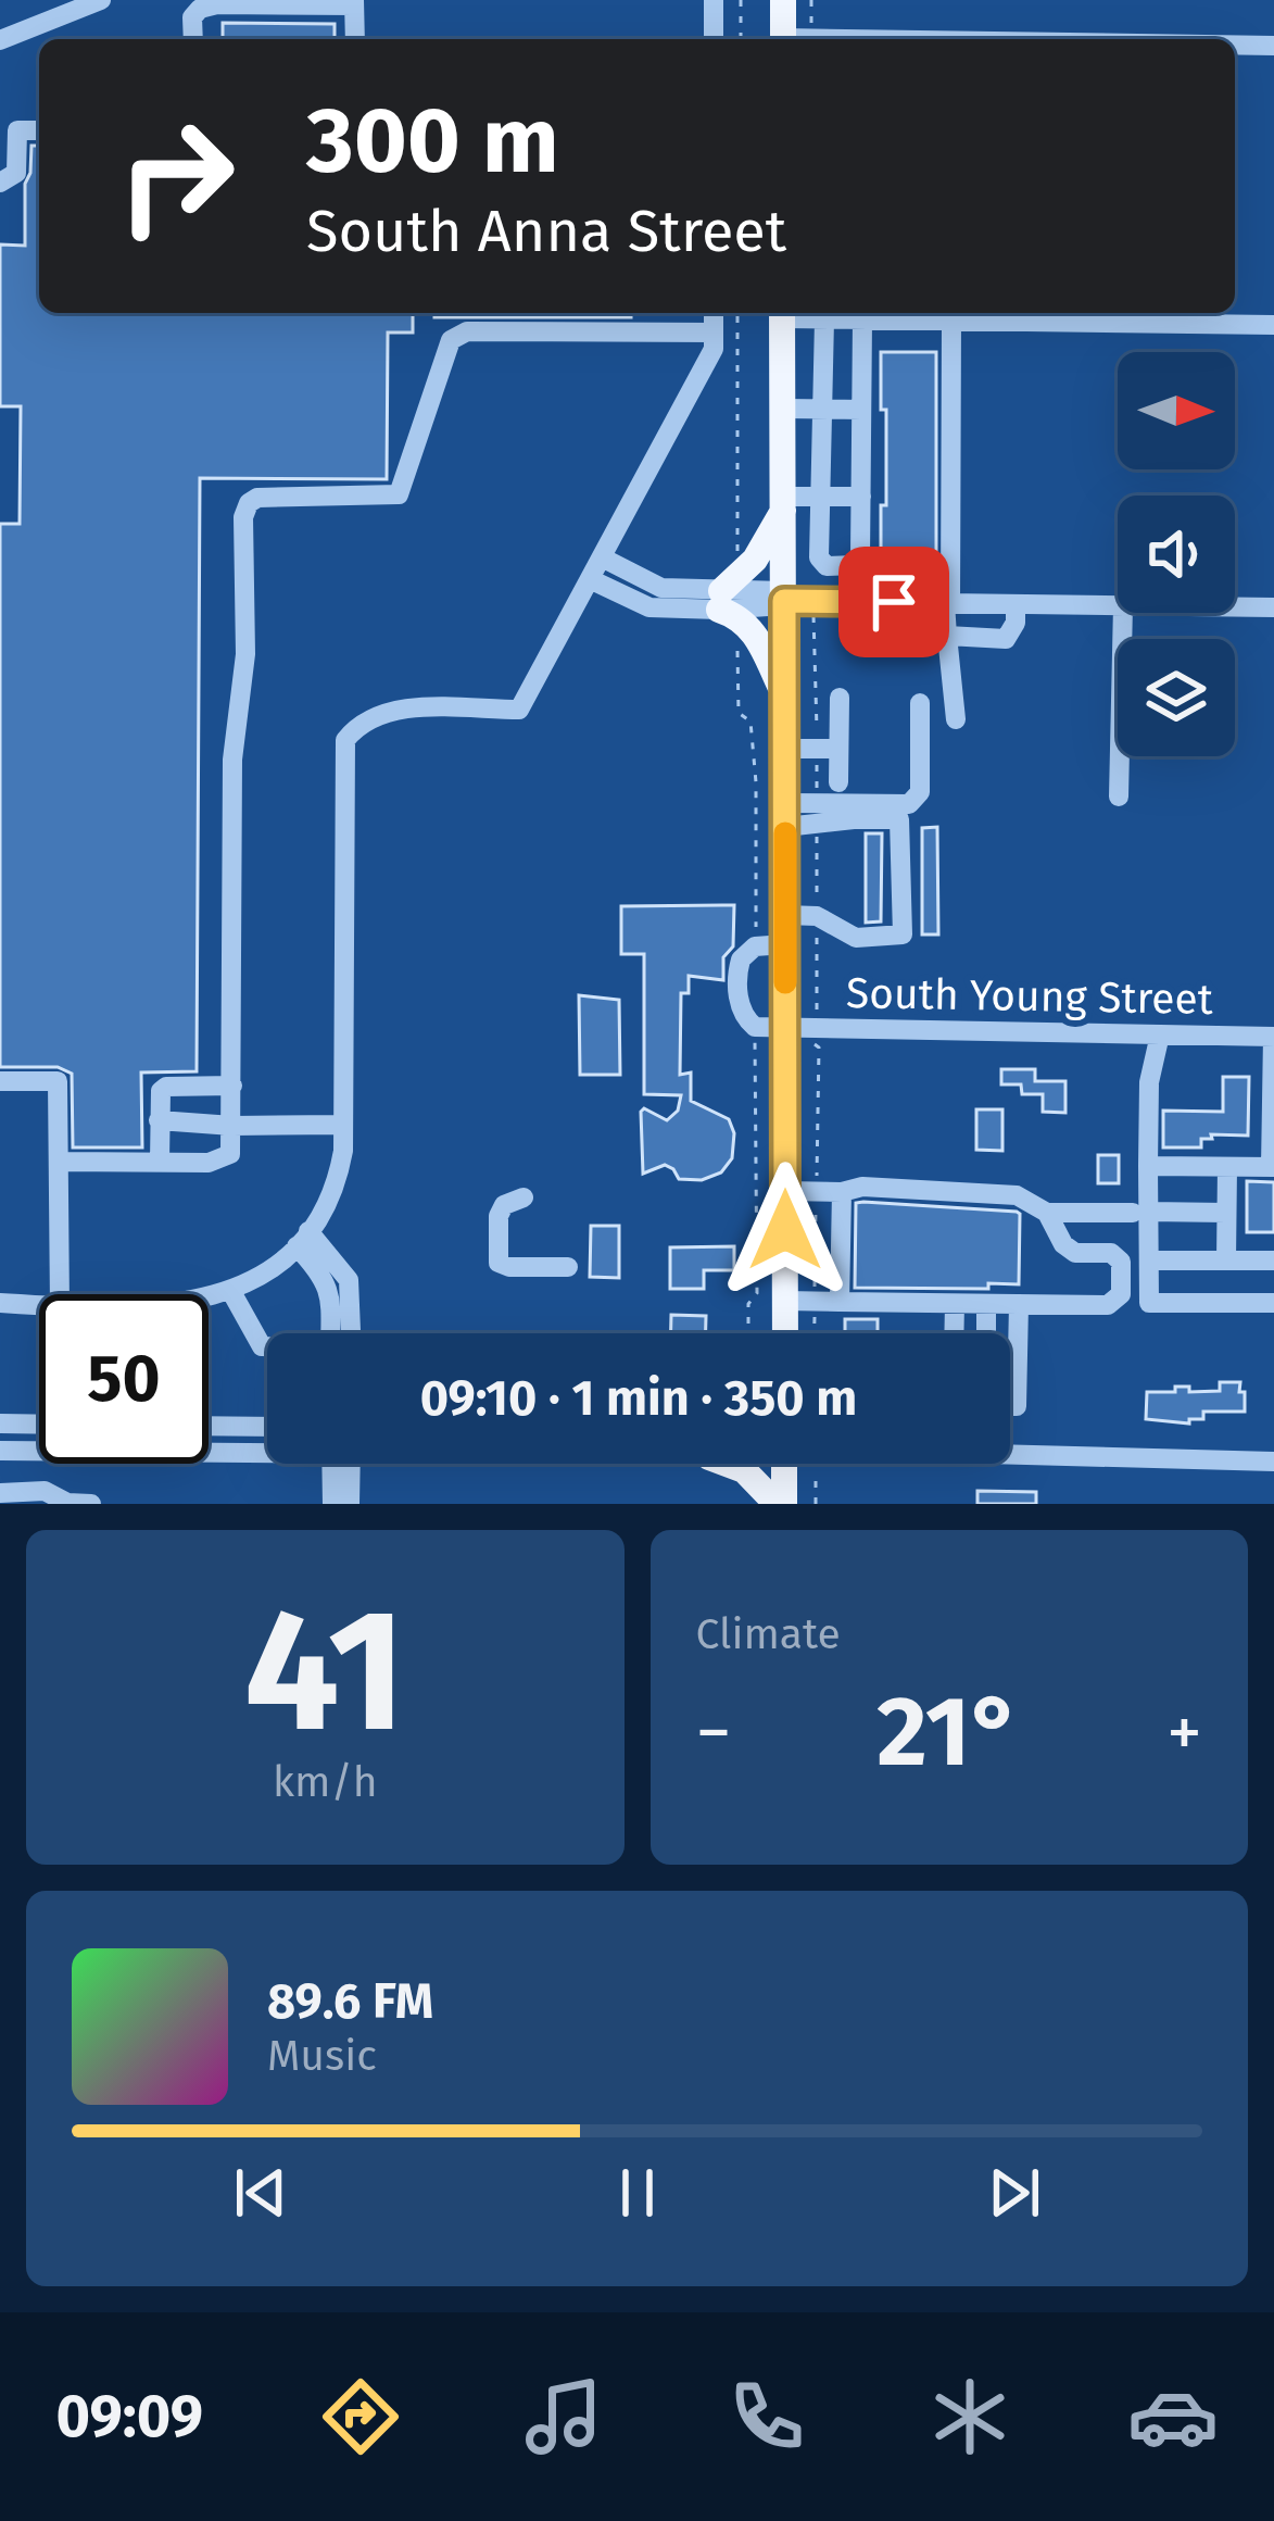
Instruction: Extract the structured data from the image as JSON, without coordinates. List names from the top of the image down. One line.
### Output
{"streets":{"street":["South Young Street"]},"north":"right","page":{"turn":["300 m","South Anna Street"],"limit":"50","trip":"09:10 · 1 min · 350 m","tile":[["41","km/h"],"Climate"],"heat":["−","21°","+"],"song":["89.6 FM","Music"],"tabs":"09:09"}}
